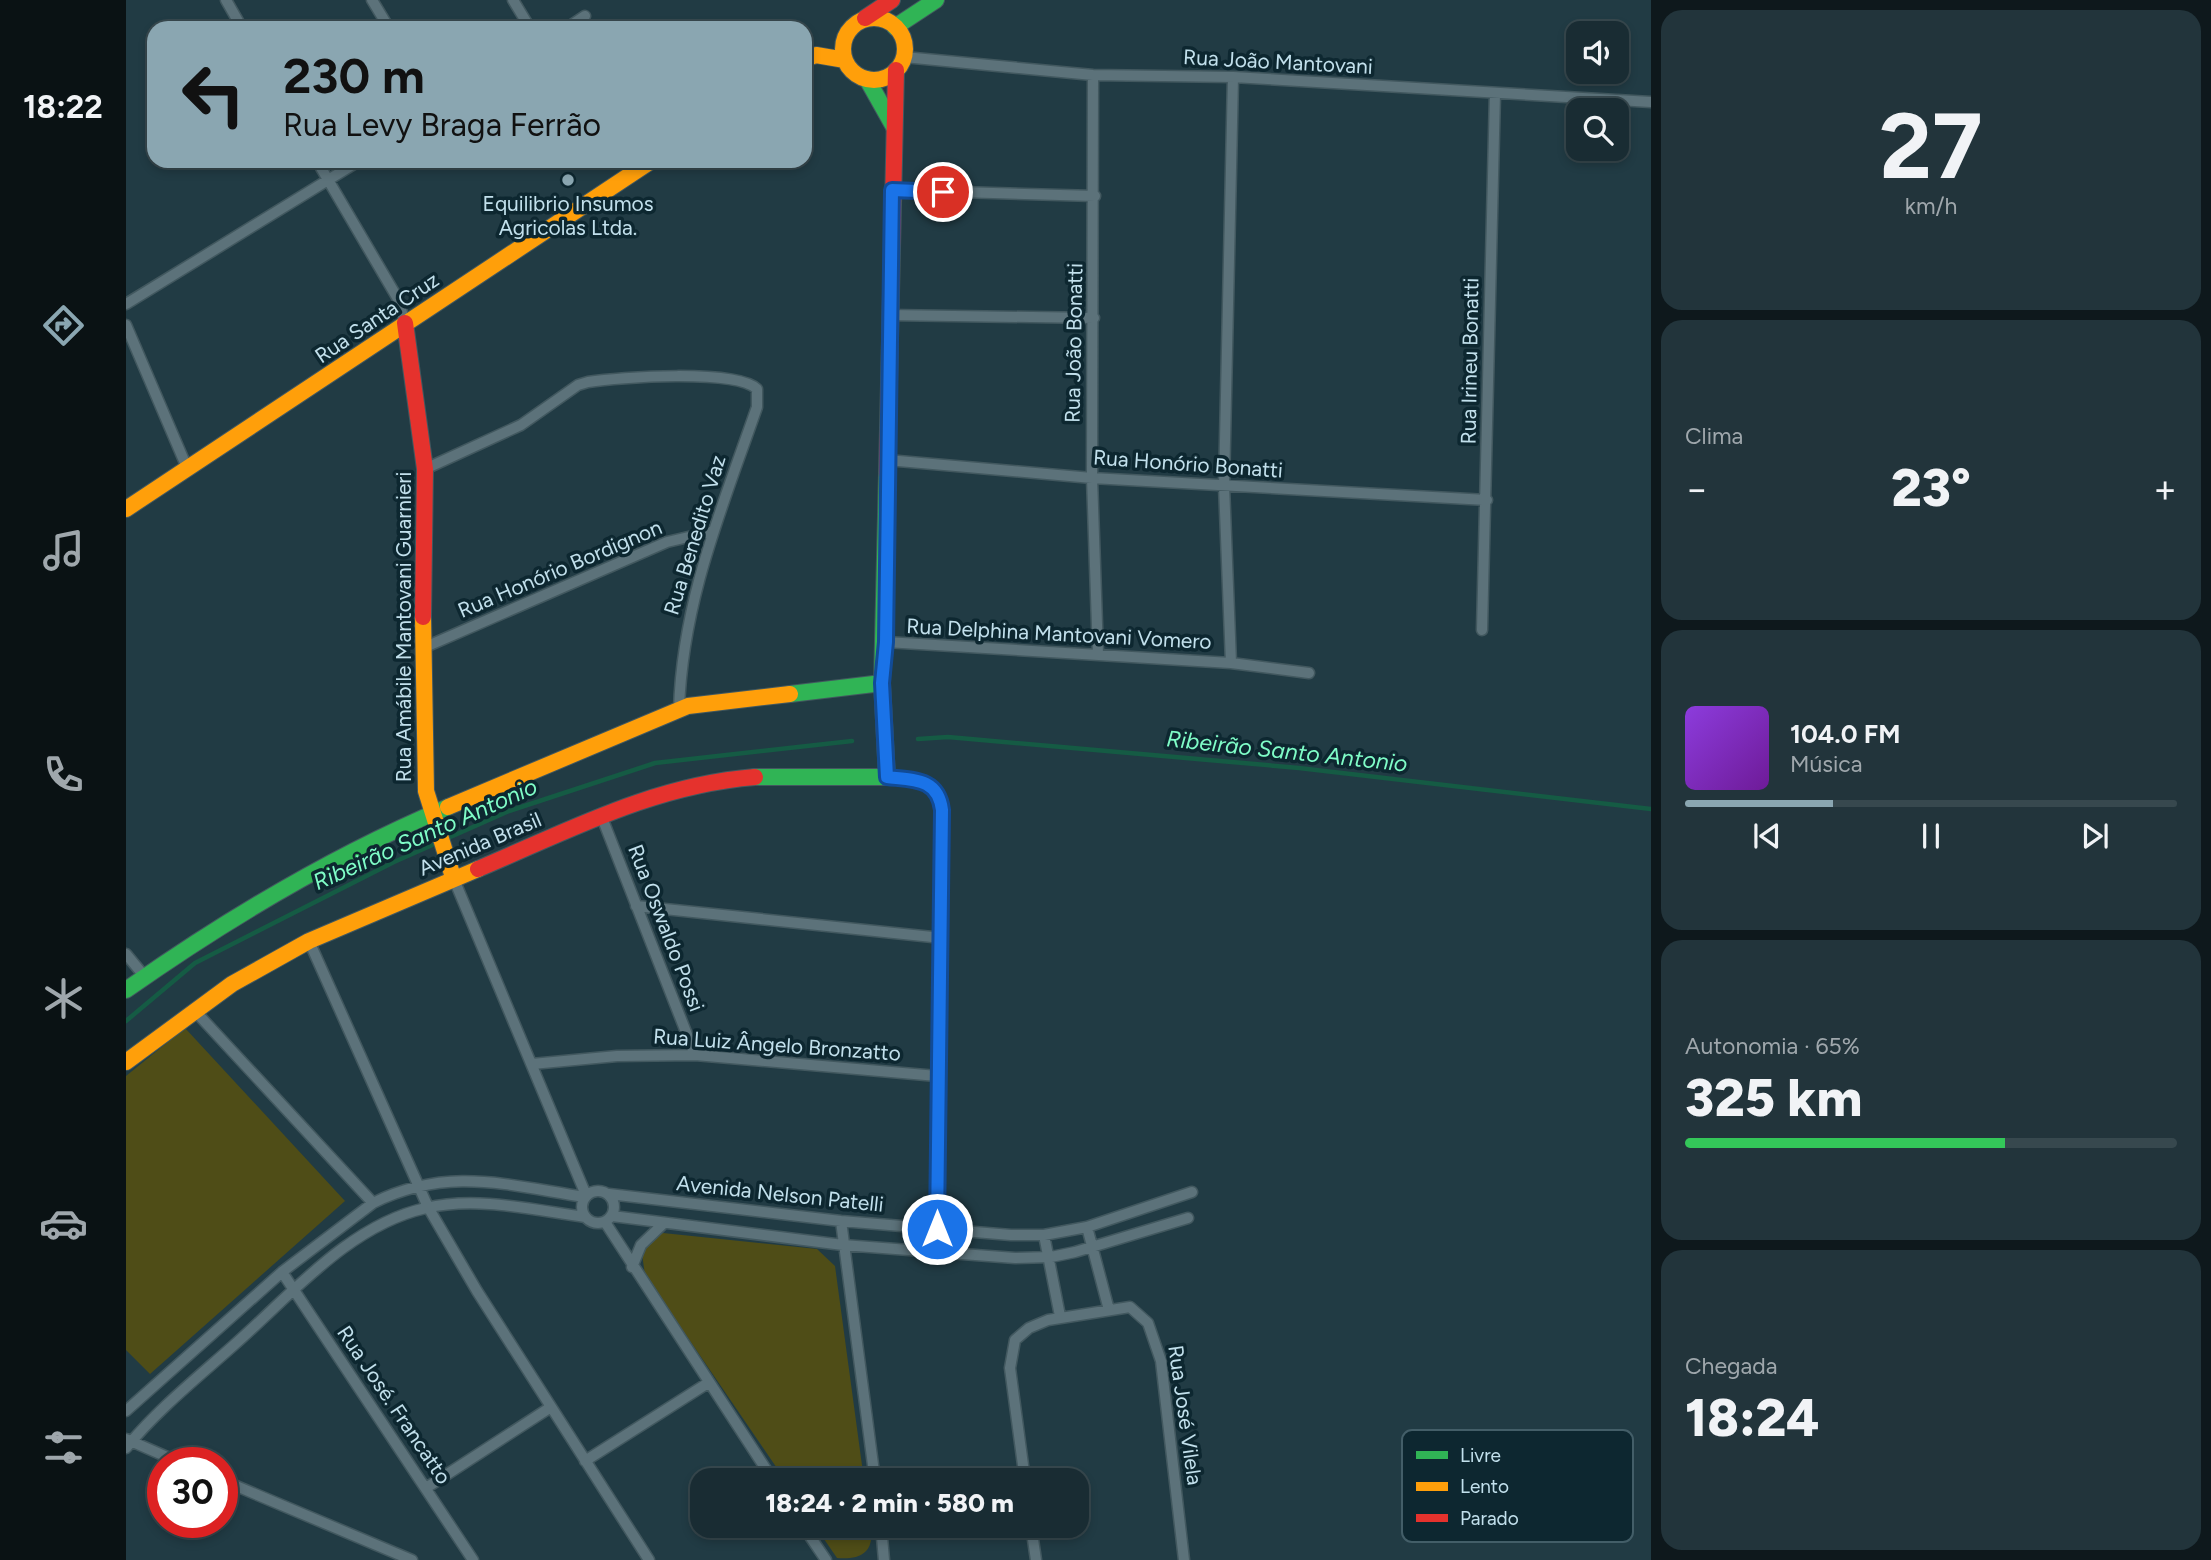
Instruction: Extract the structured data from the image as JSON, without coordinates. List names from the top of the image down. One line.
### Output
{"streets":{"main road":["Rua Santa Cruz","Rua Amábile Mantovani Guarnieri","Avenida Brasil"],"street":["Rua João Mantovani","Rua João Bonatti","Rua Irineu Bonatti","Rua Honório Bonatti","Rua Benedito Vaz","Rua Honório Bordignon","Rua Delphina Mantovani Vomero","Rua Oswaldo Possi","Rua Luiz Ângelo Bronzatto","Avenida Nelson Patelli","Rua José. Francatto","Rua José Vilela"]},"crossings":[["Rua João Mantovani","Rua João Bonatti"],["Rua João Mantovani","Rua Irineu Bonatti"],["Rua Santa Cruz","Rua Amábile Mantovani Guarnieri"],["Rua João Bonatti","Rua Honório Bonatti"],["Rua João Bonatti","Rua Delphina Mantovani Vomero"],["Rua Irineu Bonatti","Rua Honório Bonatti"],["Rua Benedito Vaz","Rua Honório Bordignon"],["Rua Benedito Vaz","Rua Amábile Mantovani Guarnieri"],["Rua Honório Bordignon","Rua Amábile Mantovani Guarnieri"],["Rua Amábile Mantovani Guarnieri","Avenida Brasil"],["Rua Amábile Mantovani Guarnieri","Rua Luiz Ângelo Bronzatto"],["Rua Amábile Mantovani Guarnieri","Avenida Nelson Patelli"],["Avenida Brasil","Rua Oswaldo Possi"],["Rua Oswaldo Possi","Rua Luiz Ângelo Bronzatto"]],"water":["Ribeirão Santo Antonio"],"places":["Equilibrio Insumos Agricolas Ltda."],"legend":["Livre","Lento","Parado"],"page":{"tabs":"18:22","tile":[["27","km/h"],"Clima",["Autonomia · 65%","325 km"],["Chegada","18:24"]],"turn":["230 m","Rua Levy Braga Ferrão"],"heat":["−","23°","+"],"song":["104.0 FM","Música"],"limit":"30","trip":"18:24 · 2 min · 580 m"}}
